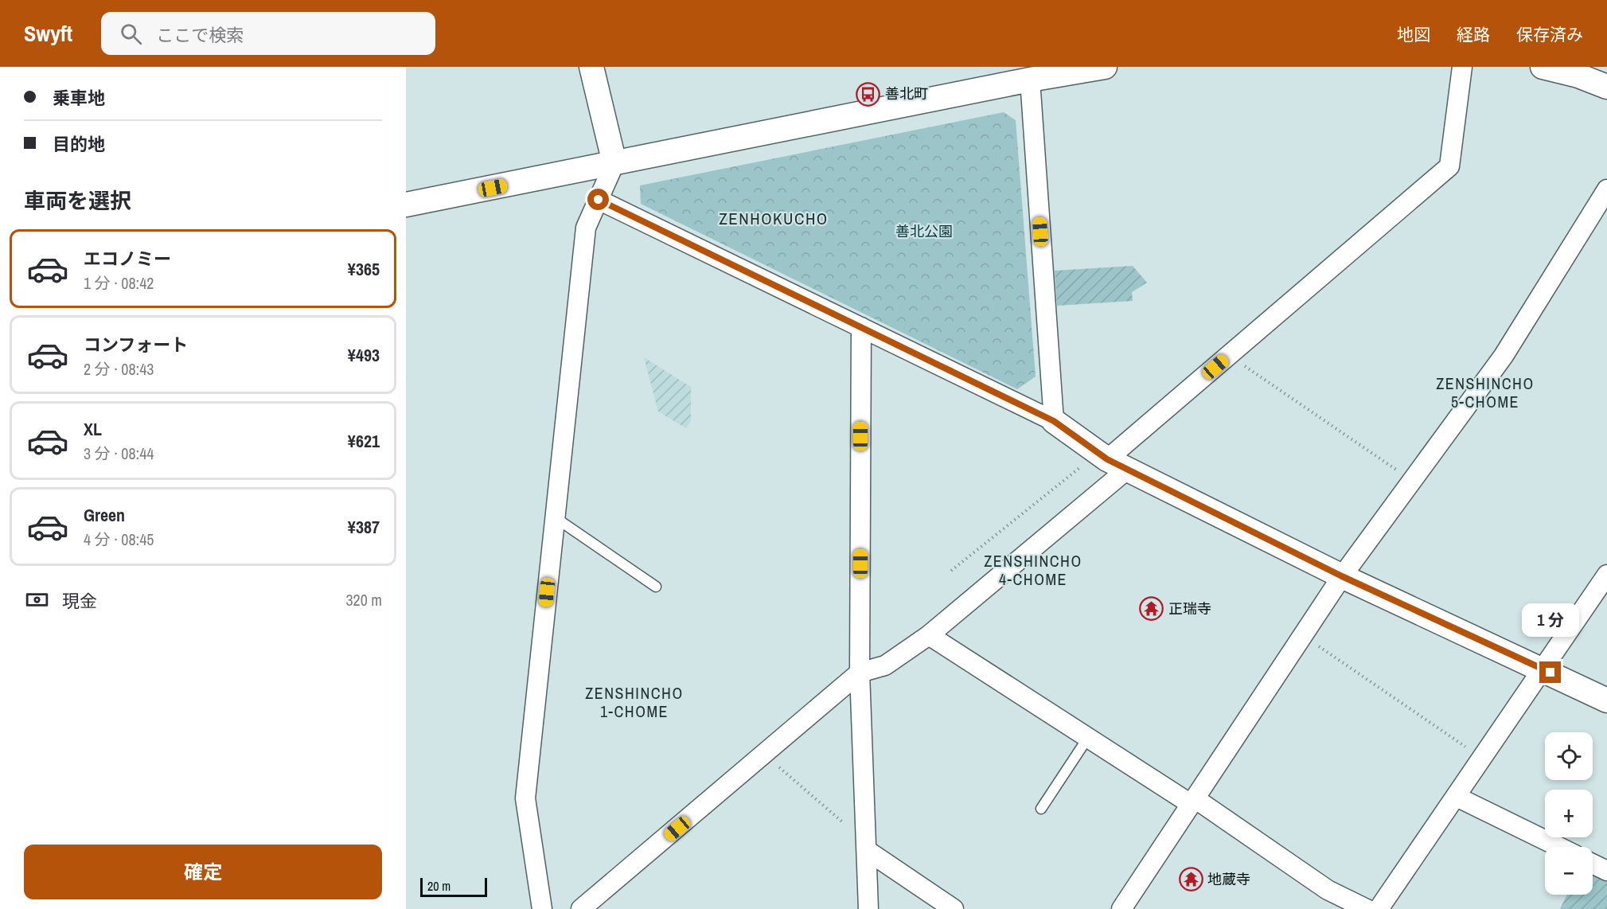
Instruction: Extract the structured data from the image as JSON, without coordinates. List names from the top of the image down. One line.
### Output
{"districts":["ZENHOKUCHO","ZENSHINCHO 5-CHOME","ZENSHINCHO 4-CHOME","ZENSHINCHO 1-CHOME"],"parks":["善北公園"],"places":{"bus stop":["善北町"],"temple":["正瑞寺","地蔵寺"]},"scale_bar":"20 m","page":{"header":"Swyft","search":"ここで検索","nav":["地図","経路","保存済み"],"banner":["乗車地","目的地"],"heading":"車両を選択","list":[{"name":"エコノミー","note":"1 分 · 08:42","value":"¥365"},{"name":"コンフォート","note":"2 分 · 08:43","value":"¥493"},{"name":"XL","note":"3 分 · 08:44","value":"¥621"},{"name":"Green","note":"4 分 · 08:45","value":"¥387"}],"pay":["現金","320 m"],"bubble":"1 分","map_buttons":["+","−"],"buttons":"確定","scale":"20 m"}}
